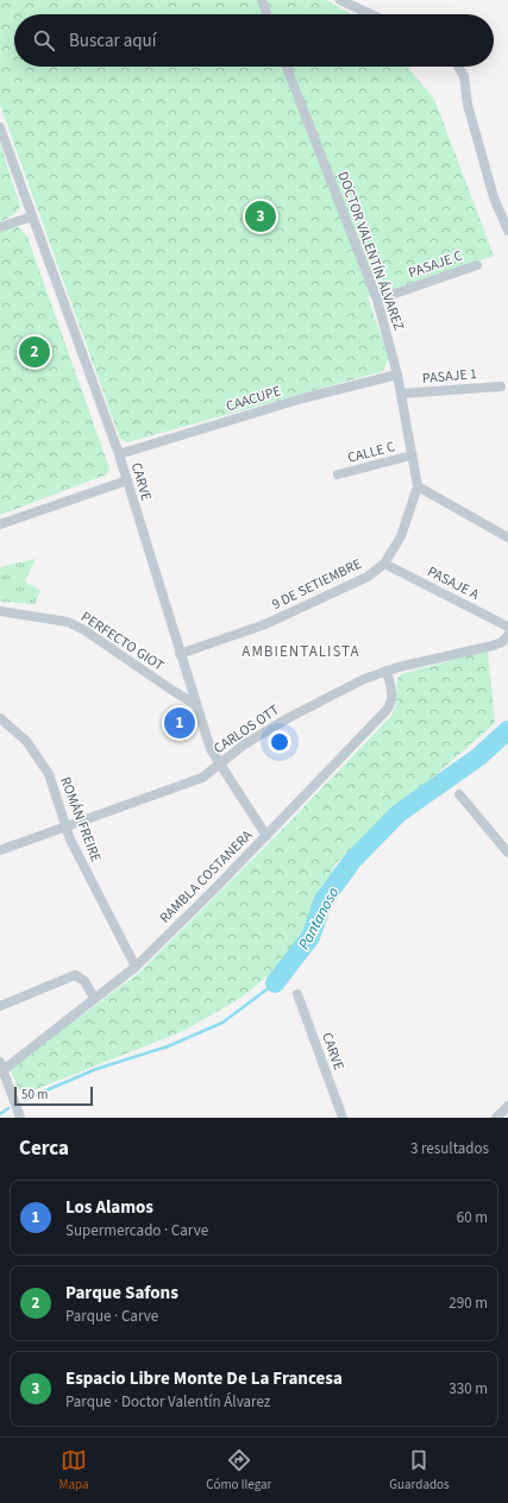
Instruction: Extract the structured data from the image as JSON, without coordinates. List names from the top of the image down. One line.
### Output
{"streets":{"street":["DOCTOR VALENTÍN ÁLVAREZ","PASAJE C","PASAJE 1","CAACUPE","CALLE C","CARVE","PASAJE A","9 DE SETIEMBRE","PERFECTO GIOT","CARLOS OTT","ROMÁN FREIRE","RAMBLA COSTANERA"]},"crossings":[["DOCTOR VALENTÍN ÁLVAREZ","PASAJE C"],["DOCTOR VALENTÍN ÁLVAREZ","PASAJE 1"],["DOCTOR VALENTÍN ÁLVAREZ","CAACUPE"],["DOCTOR VALENTÍN ÁLVAREZ","CALLE C"],["DOCTOR VALENTÍN ÁLVAREZ","9 DE SETIEMBRE"],["CAACUPE","CARVE"],["CARVE","9 DE SETIEMBRE"],["CARVE","PERFECTO GIOT"],["CARVE","CARLOS OTT"],["CARVE","RAMBLA COSTANERA"],["PASAJE A","9 DE SETIEMBRE"],["CARLOS OTT","ROMÁN FREIRE"],["CARLOS OTT","RAMBLA COSTANERA"],["ROMÁN FREIRE","RAMBLA COSTANERA"]],"districts":["AMBIENTALISTA"],"water":["Pantanoso"],"scale_bar":"50 m","page":{"search":"Buscar aquí","pins":["3","2","1"],"scale":"50 m","heading":["Cerca","3 resultados"],"list":[{"mark":"1","name":"Los Alamos","note":"Supermercado · Carve","value":"60 m"},{"mark":"2","name":"Parque Safons","note":"Parque · Carve","value":"290 m"},{"mark":"3","name":"Espacio Libre Monte De La Francesa","note":"Parque · Doctor Valentín Álvarez","value":"330 m"}],"nav":["Mapa","Cómo llegar","Guardados"]}}
